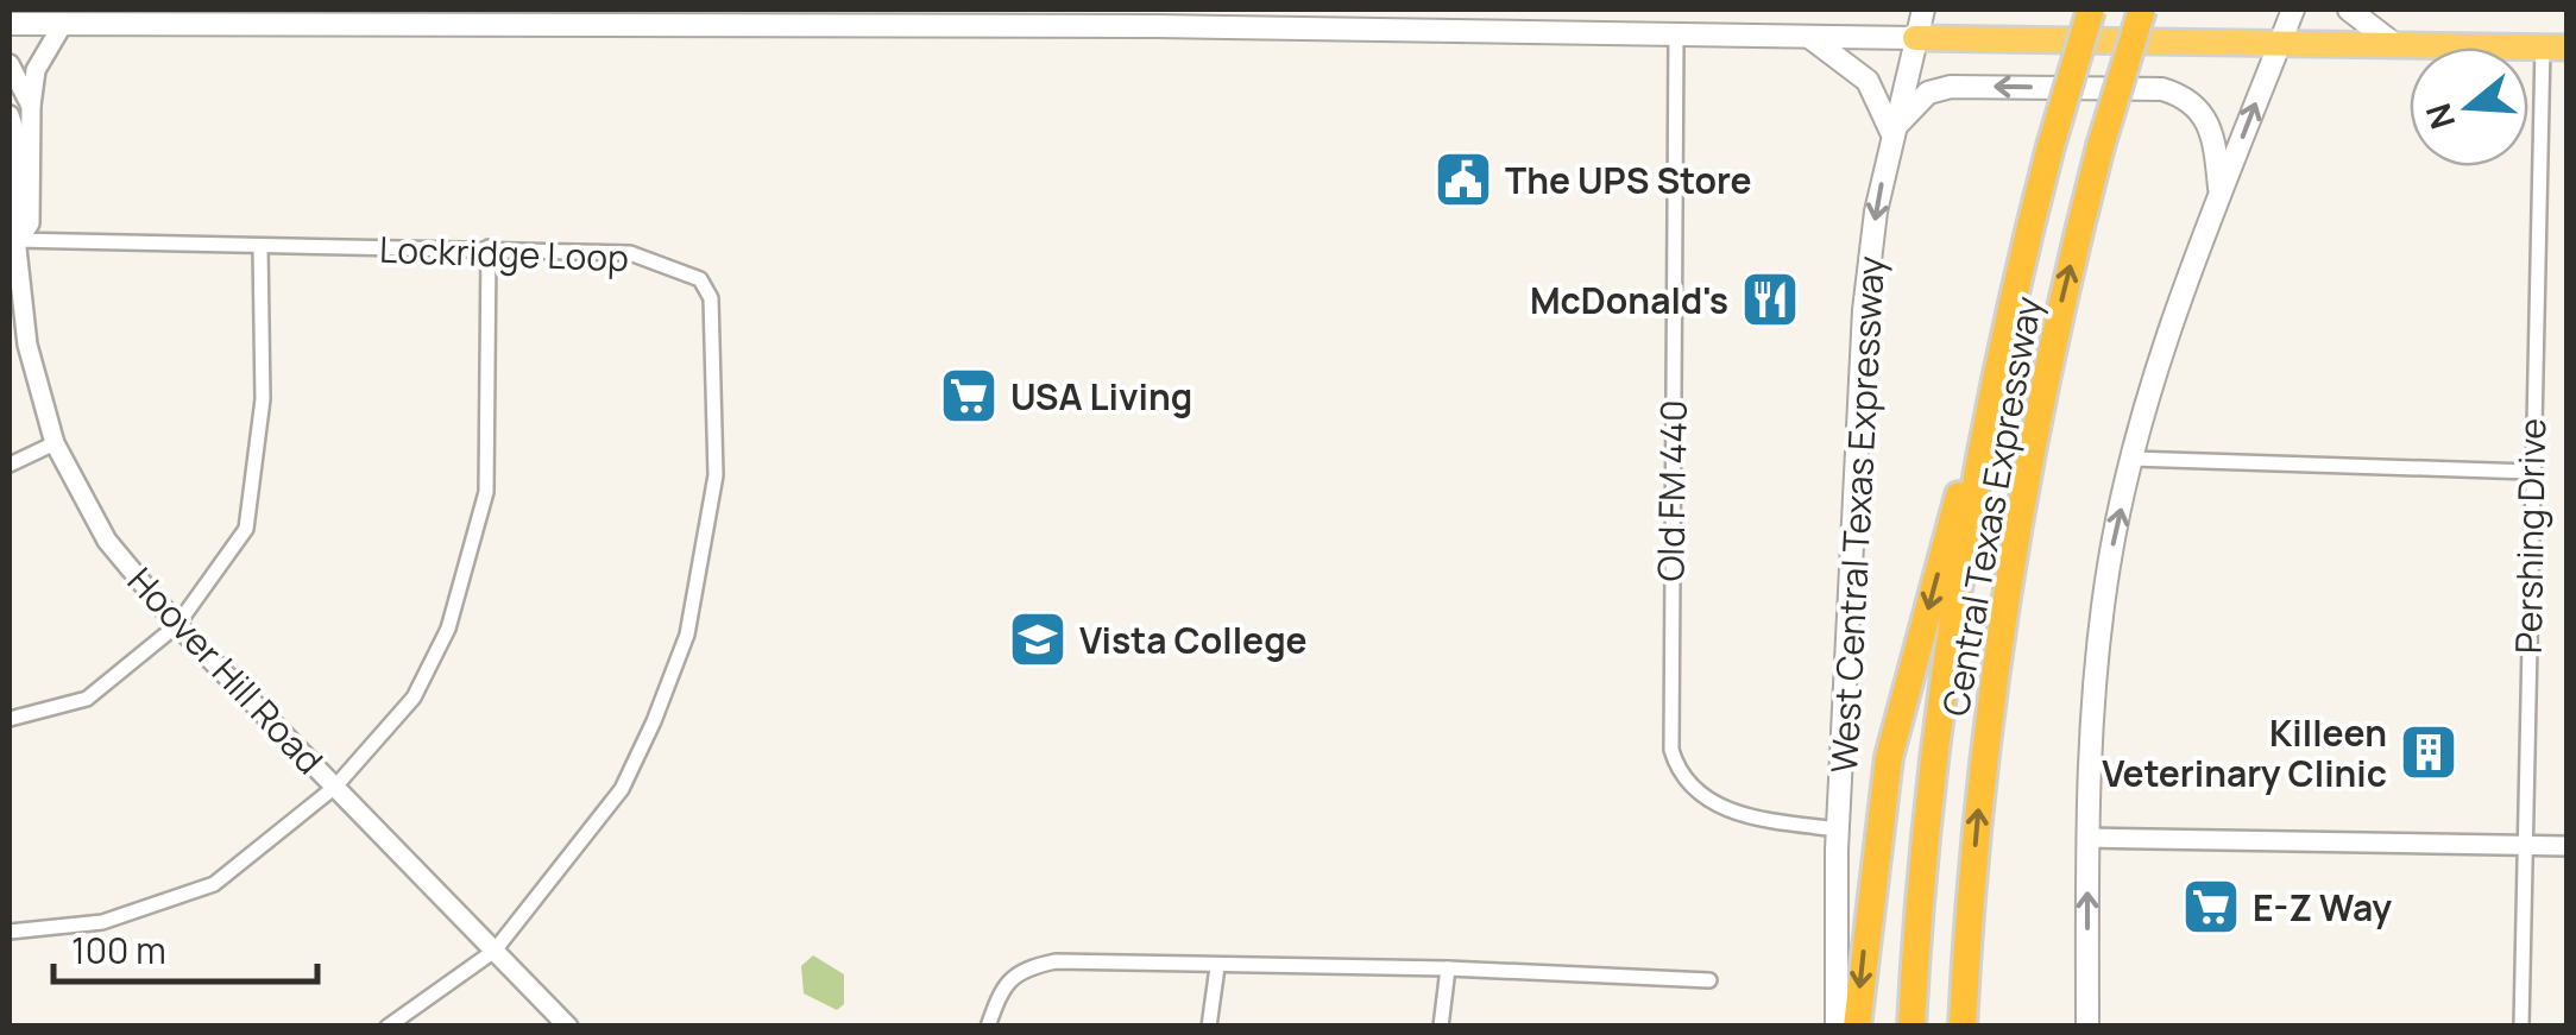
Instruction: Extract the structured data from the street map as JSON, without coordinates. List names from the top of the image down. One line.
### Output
{"streets":{"highway":["Central Texas Expressway"],"main road":["West Central Texas Expressway"],"street":["Lockridge Loop","Old FM 440","Pershing Drive","Hoover Hill Road"]},"crossings":[["Lockridge Loop","Hoover Hill Road"],["Old FM 440","West Central Texas Expressway"]],"one_way":["West Central Texas Expressway"],"places":{"public building":["The UPS Store"],"restaurant":["McDonald's"],"supermarket":["USA Living","E-Z Way"],"school or university":["Vista College"],"building":["Killeen Veterinary Clinic"]},"scale_bar":"100 m","north":"left"}
